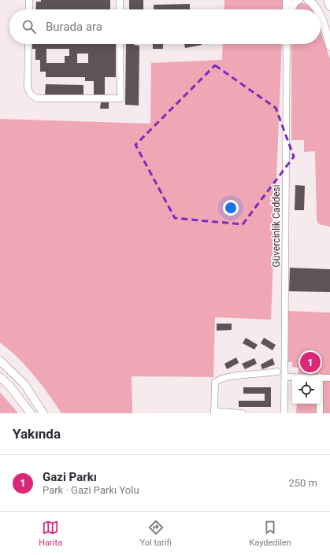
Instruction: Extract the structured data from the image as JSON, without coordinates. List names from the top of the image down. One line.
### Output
{"streets":{"street":["Güvercinlik Caddesi"]},"page":{"search":"Burada ara","pins":"1","heading":"Yakında","list":[{"mark":"1","name":"Gazi Parkı","note":"Park · Gazi Parkı Yolu","value":"250 m"}],"nav":["Harita","Yol tarifi","Kaydedilen"]}}
